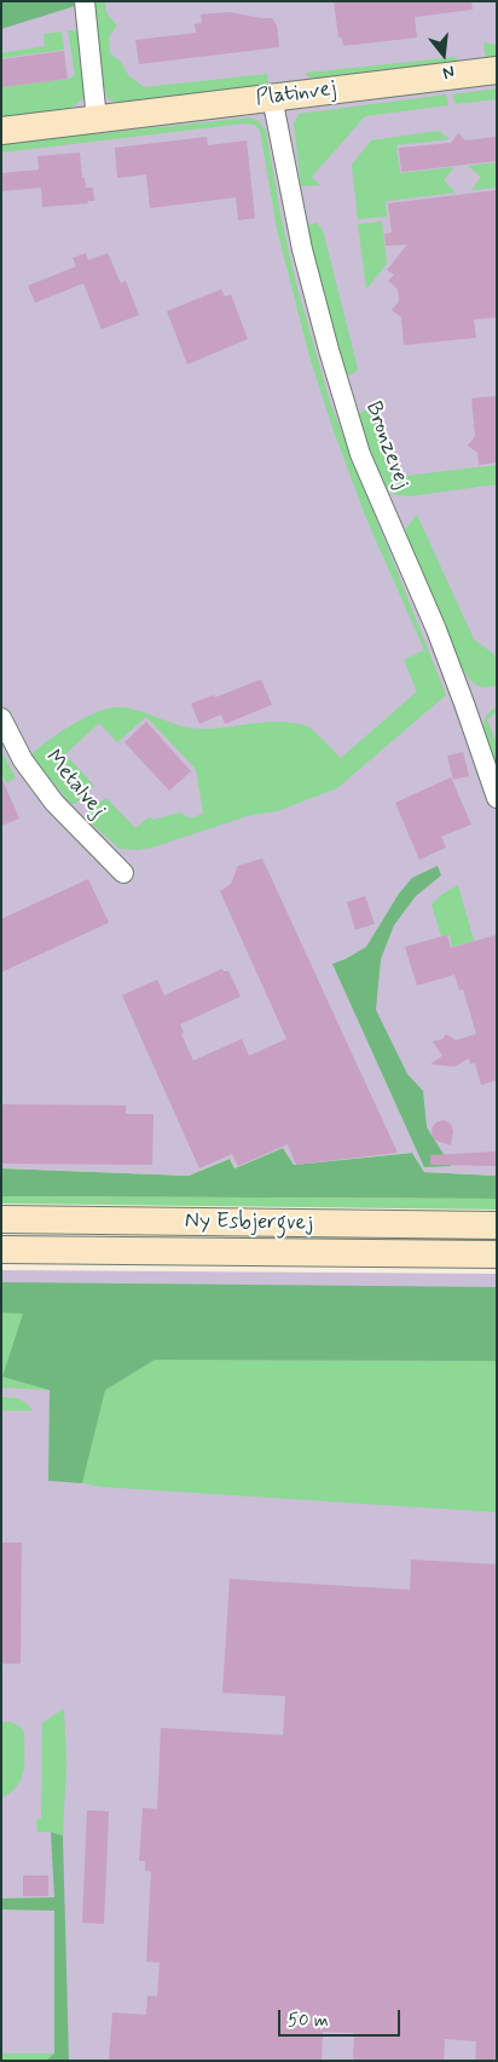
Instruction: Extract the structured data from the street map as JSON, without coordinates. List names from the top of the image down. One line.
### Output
{"streets":{"street":["Platinvej","Bronzevej","Metalvej","Ny Esbjergvej"]},"crossings":[["Platinvej","Bronzevej"]],"scale_bar":"50 m","north":"bottom"}
